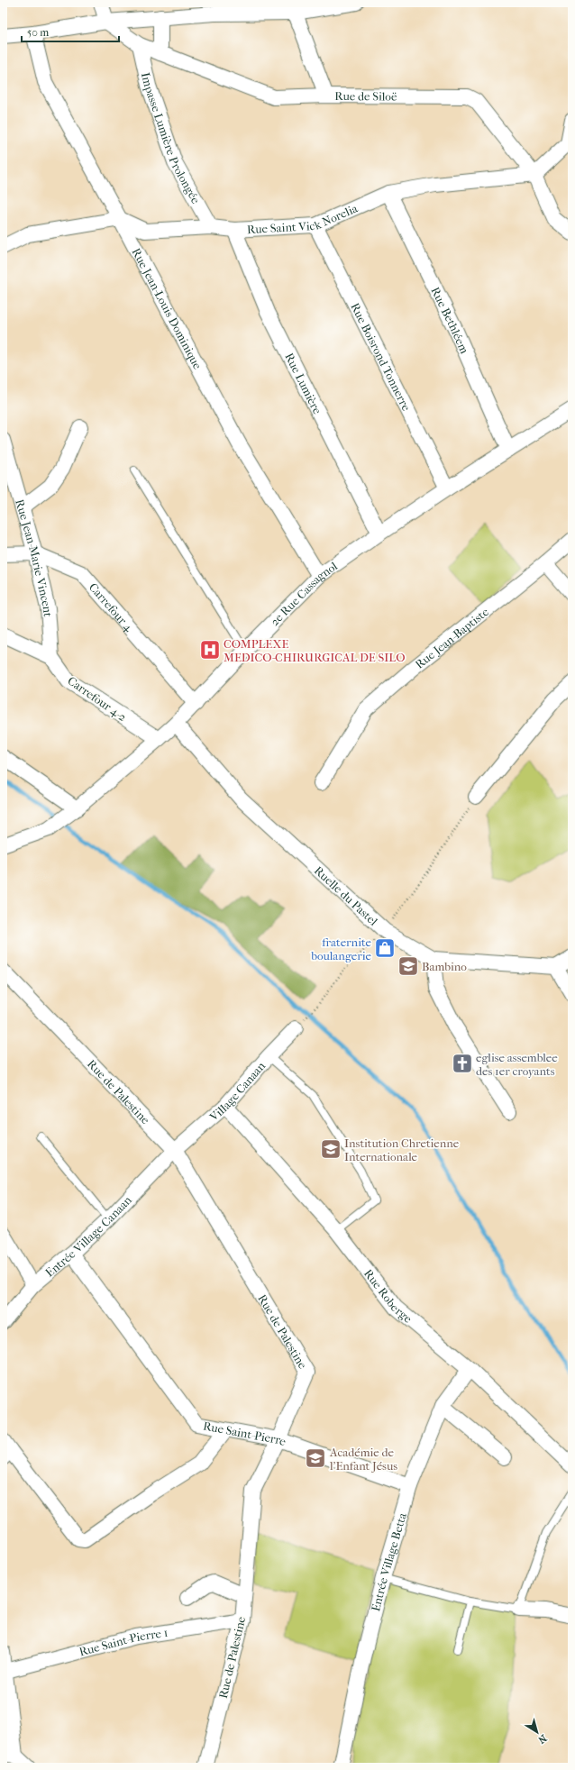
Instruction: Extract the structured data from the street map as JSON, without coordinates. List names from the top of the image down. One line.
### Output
{"streets":{"street":["Rue de Siloë","Impasse Lumière Prolongée","Rue Saint Vick Norelia","Rue Jean-Louis Dominique","Rue Bethléem","Rue Boisrond Tonnerre","Rue Lumière","Rue Jean-Marie Vincent","2e Rue Cassagnol","Carrefour 4","Rue Jean-Baptiste","Carrefour 4-2","Ruelle du Pastel","Village Canaan","Rue de Palestine","Entrée Village Canaan","Rue Roberge","Rue Saint-Pierre","Entrée Village Betta","Rue Saint-Pierre 1"]},"crossings":[["Rue de Siloë","Impasse Lumière Prolongée"],["Rue de Siloë","Rue Saint Vick Norelia"],["Impasse Lumière Prolongée","Rue Saint Vick Norelia"],["Rue Saint Vick Norelia","Rue Jean-Louis Dominique"],["Rue Saint Vick Norelia","Rue Bethléem"],["Rue Saint Vick Norelia","Rue Boisrond Tonnerre"],["Rue Saint Vick Norelia","Rue Lumière"],["Rue Jean-Louis Dominique","2e Rue Cassagnol"],["Rue Bethléem","2e Rue Cassagnol"],["Rue Boisrond Tonnerre","2e Rue Cassagnol"],["Rue Lumière","2e Rue Cassagnol"],["Rue Jean-Marie Vincent","Carrefour 4"],["Rue Jean-Marie Vincent","Carrefour 4-2"],["2e Rue Cassagnol","Carrefour 4"],["2e Rue Cassagnol","Carrefour 4-2"],["2e Rue Cassagnol","Ruelle du Pastel"],["Village Canaan","Rue de Palestine"],["Village Canaan","Entrée Village Canaan"],["Village Canaan","Rue Roberge"],["Rue de Palestine","Entrée Village Canaan"],["Rue de Palestine","Rue Saint-Pierre"],["Rue de Palestine","Rue Saint-Pierre 1"],["Entrée Village Canaan","Rue Saint-Pierre"],["Rue Roberge","Entrée Village Betta"],["Rue Saint-Pierre","Entrée Village Betta"]],"places":{"hospital":["COMPLEXE MEDICO-CHIRURGICAL DE SILO"],"shop":["fraternite boulangerie"],"school or university":["Bambino","Institution Chretienne Internationale","Académie de l'Enfant Jésus"],"church":["eglise assemblee des 1er croyants"]},"scale_bar":"50 m","north":"bottom right"}
